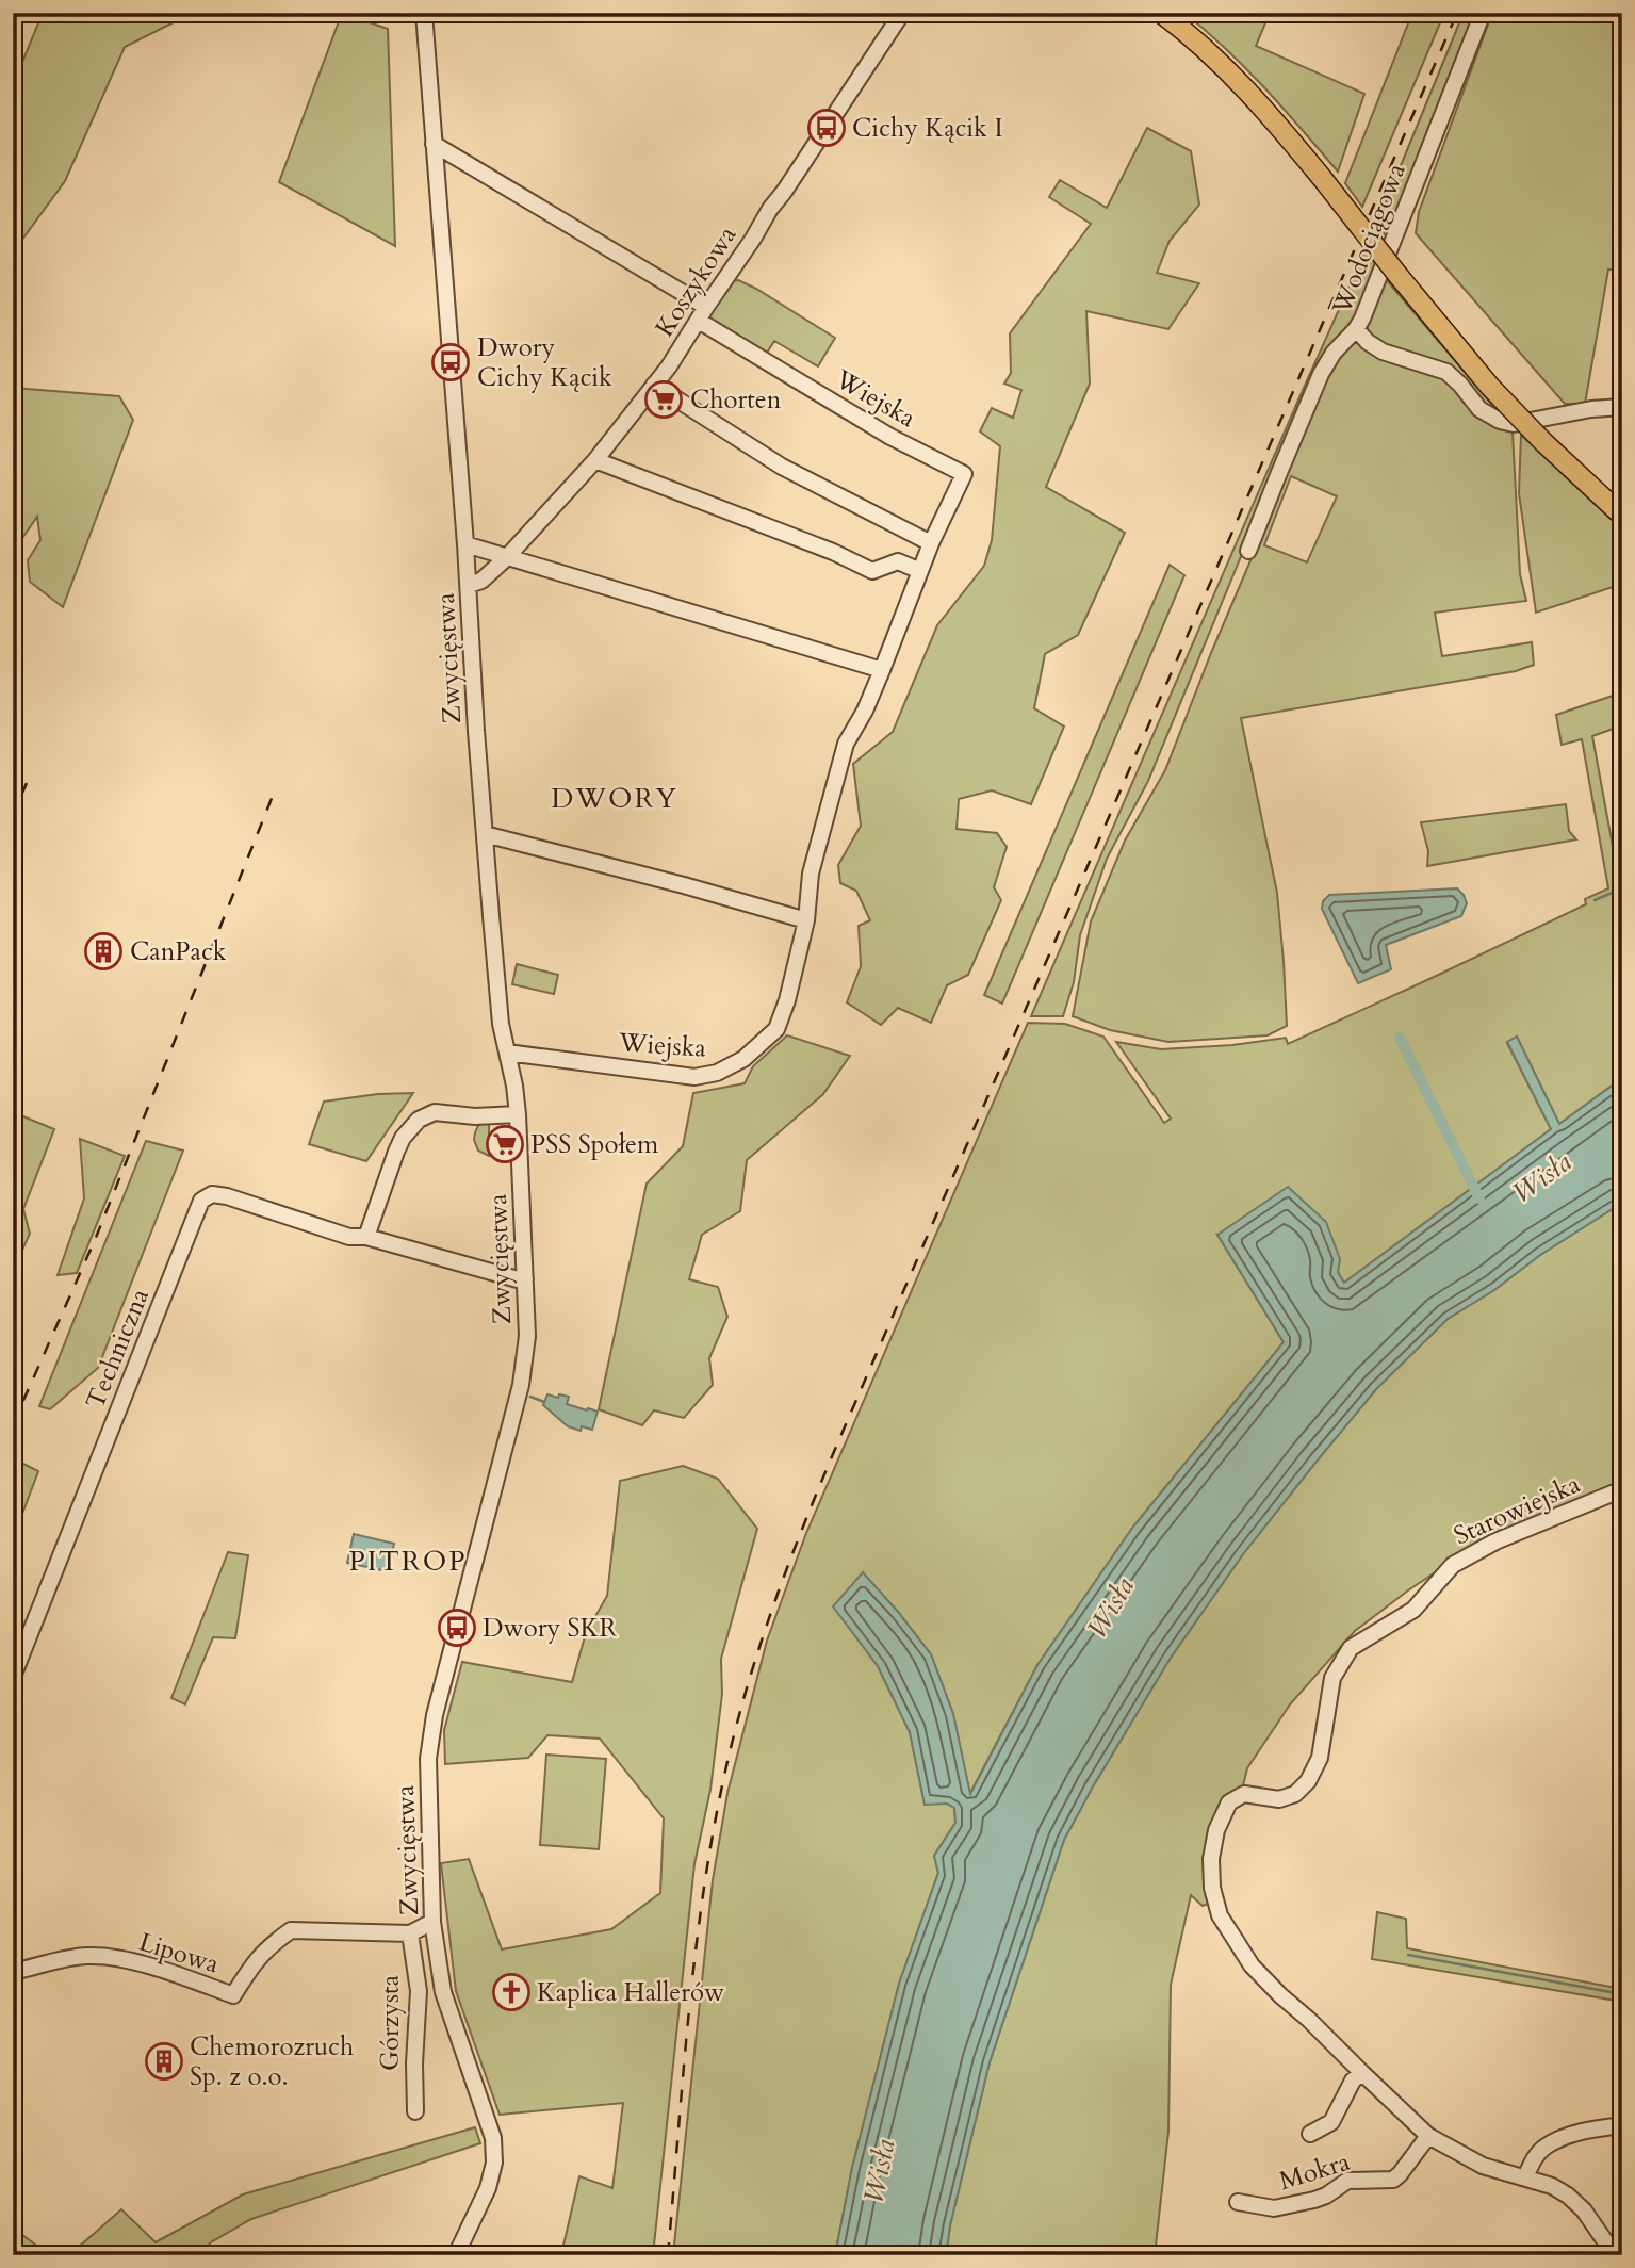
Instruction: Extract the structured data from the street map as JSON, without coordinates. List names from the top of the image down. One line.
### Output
{"streets":{"street":["Wodociągowa","Koszykowa","Wiejska","Zwycięstwa","Techniczna","Starowiejska","Lipowa","Górzysta","Mokra"]},"crossings":[["Koszykowa","Wiejska"],["Koszykowa","Zwycięstwa"],["Wiejska","Zwycięstwa"],["Zwycięstwa","Techniczna"],["Zwycięstwa","Lipowa"],["Starowiejska","Mokra"],["Lipowa","Górzysta"]],"districts":["DWORY","PITROP"],"water":["Wisła"],"places":{"bus stop":["Cichy Kącik I","Dwory Cichy Kącik","Dwory SKR"],"supermarket":["Chorten","PSS Społem"],"building":["CanPack","Chemorozruch Sp. z o.o."],"church":["Kaplica Hallerów"]}}
